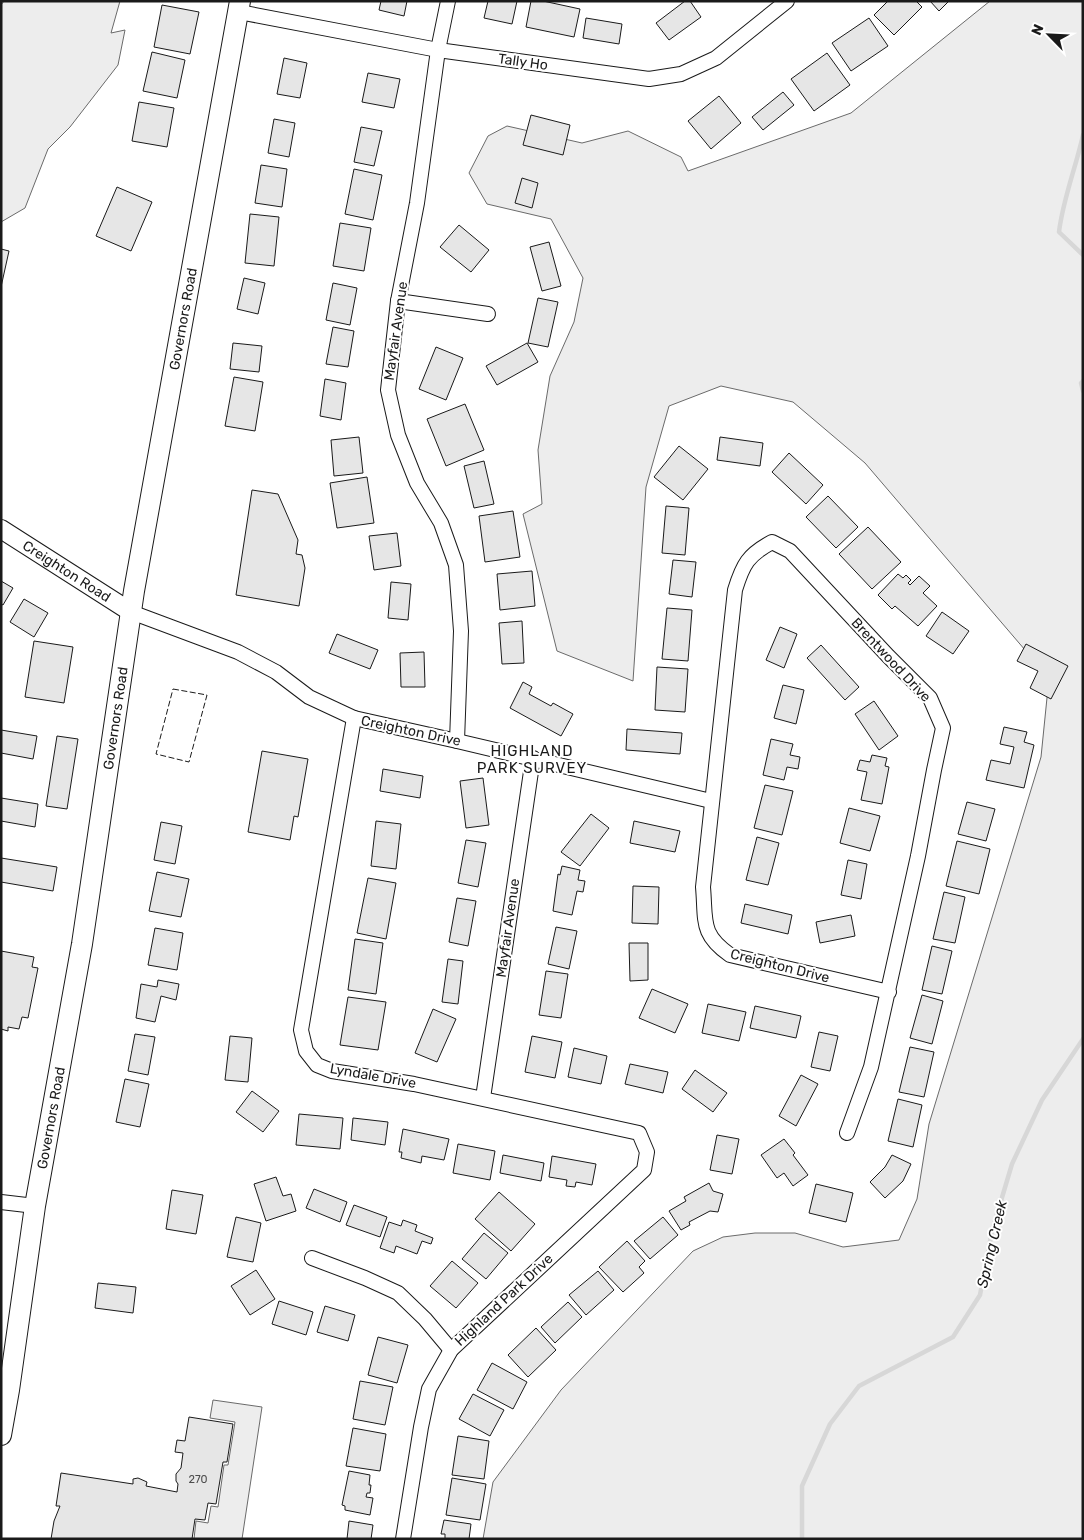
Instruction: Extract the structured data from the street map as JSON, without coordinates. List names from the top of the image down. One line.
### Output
{"streets":{"main road":["Governors Road"],"street":["Tally Ho","Mayfair Avenue","Creighton Road","Brentwood Drive","Creighton Drive","Lyndale Drive","Highland Park Drive"]},"crossings":[["Tally Ho","Governors Road"],["Tally Ho","Mayfair Avenue"],["Governors Road","Creighton Road"],["Governors Road","Creighton Drive"],["Mayfair Avenue","Creighton Drive"],["Mayfair Avenue","Lyndale Drive"],["Creighton Road","Creighton Drive"],["Brentwood Drive","Creighton Drive"],["Creighton Drive","Lyndale Drive"],["Lyndale Drive","Highland Park Drive"]],"districts":["HIGHLAND PARK SURVEY"],"water":["Spring Creek"],"house_numbers":["270"],"north":"top left"}
